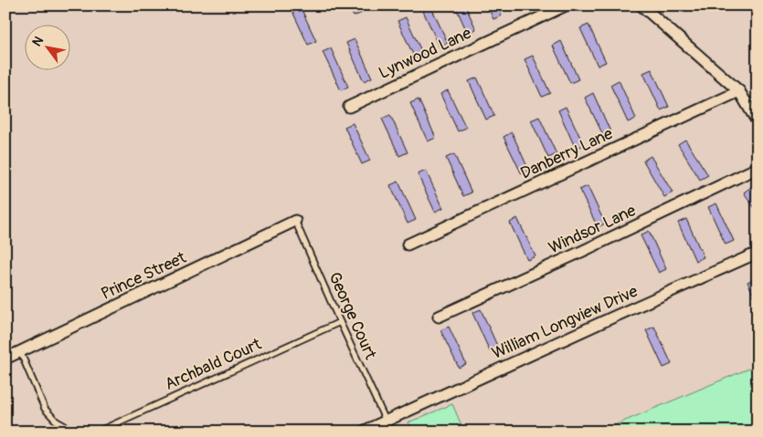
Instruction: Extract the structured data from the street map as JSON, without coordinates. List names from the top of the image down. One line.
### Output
{"streets":{"street":["Lynwood Lane","Danberry Lane","Windsor Lane","Prince Street","William Longview Drive"],"lane":["George Court","Archbald Court"]},"crossings":[["Prince Street","George Court"],["George Court","William Longview Drive"],["George Court","Archbald Court"]],"north":"top left"}
